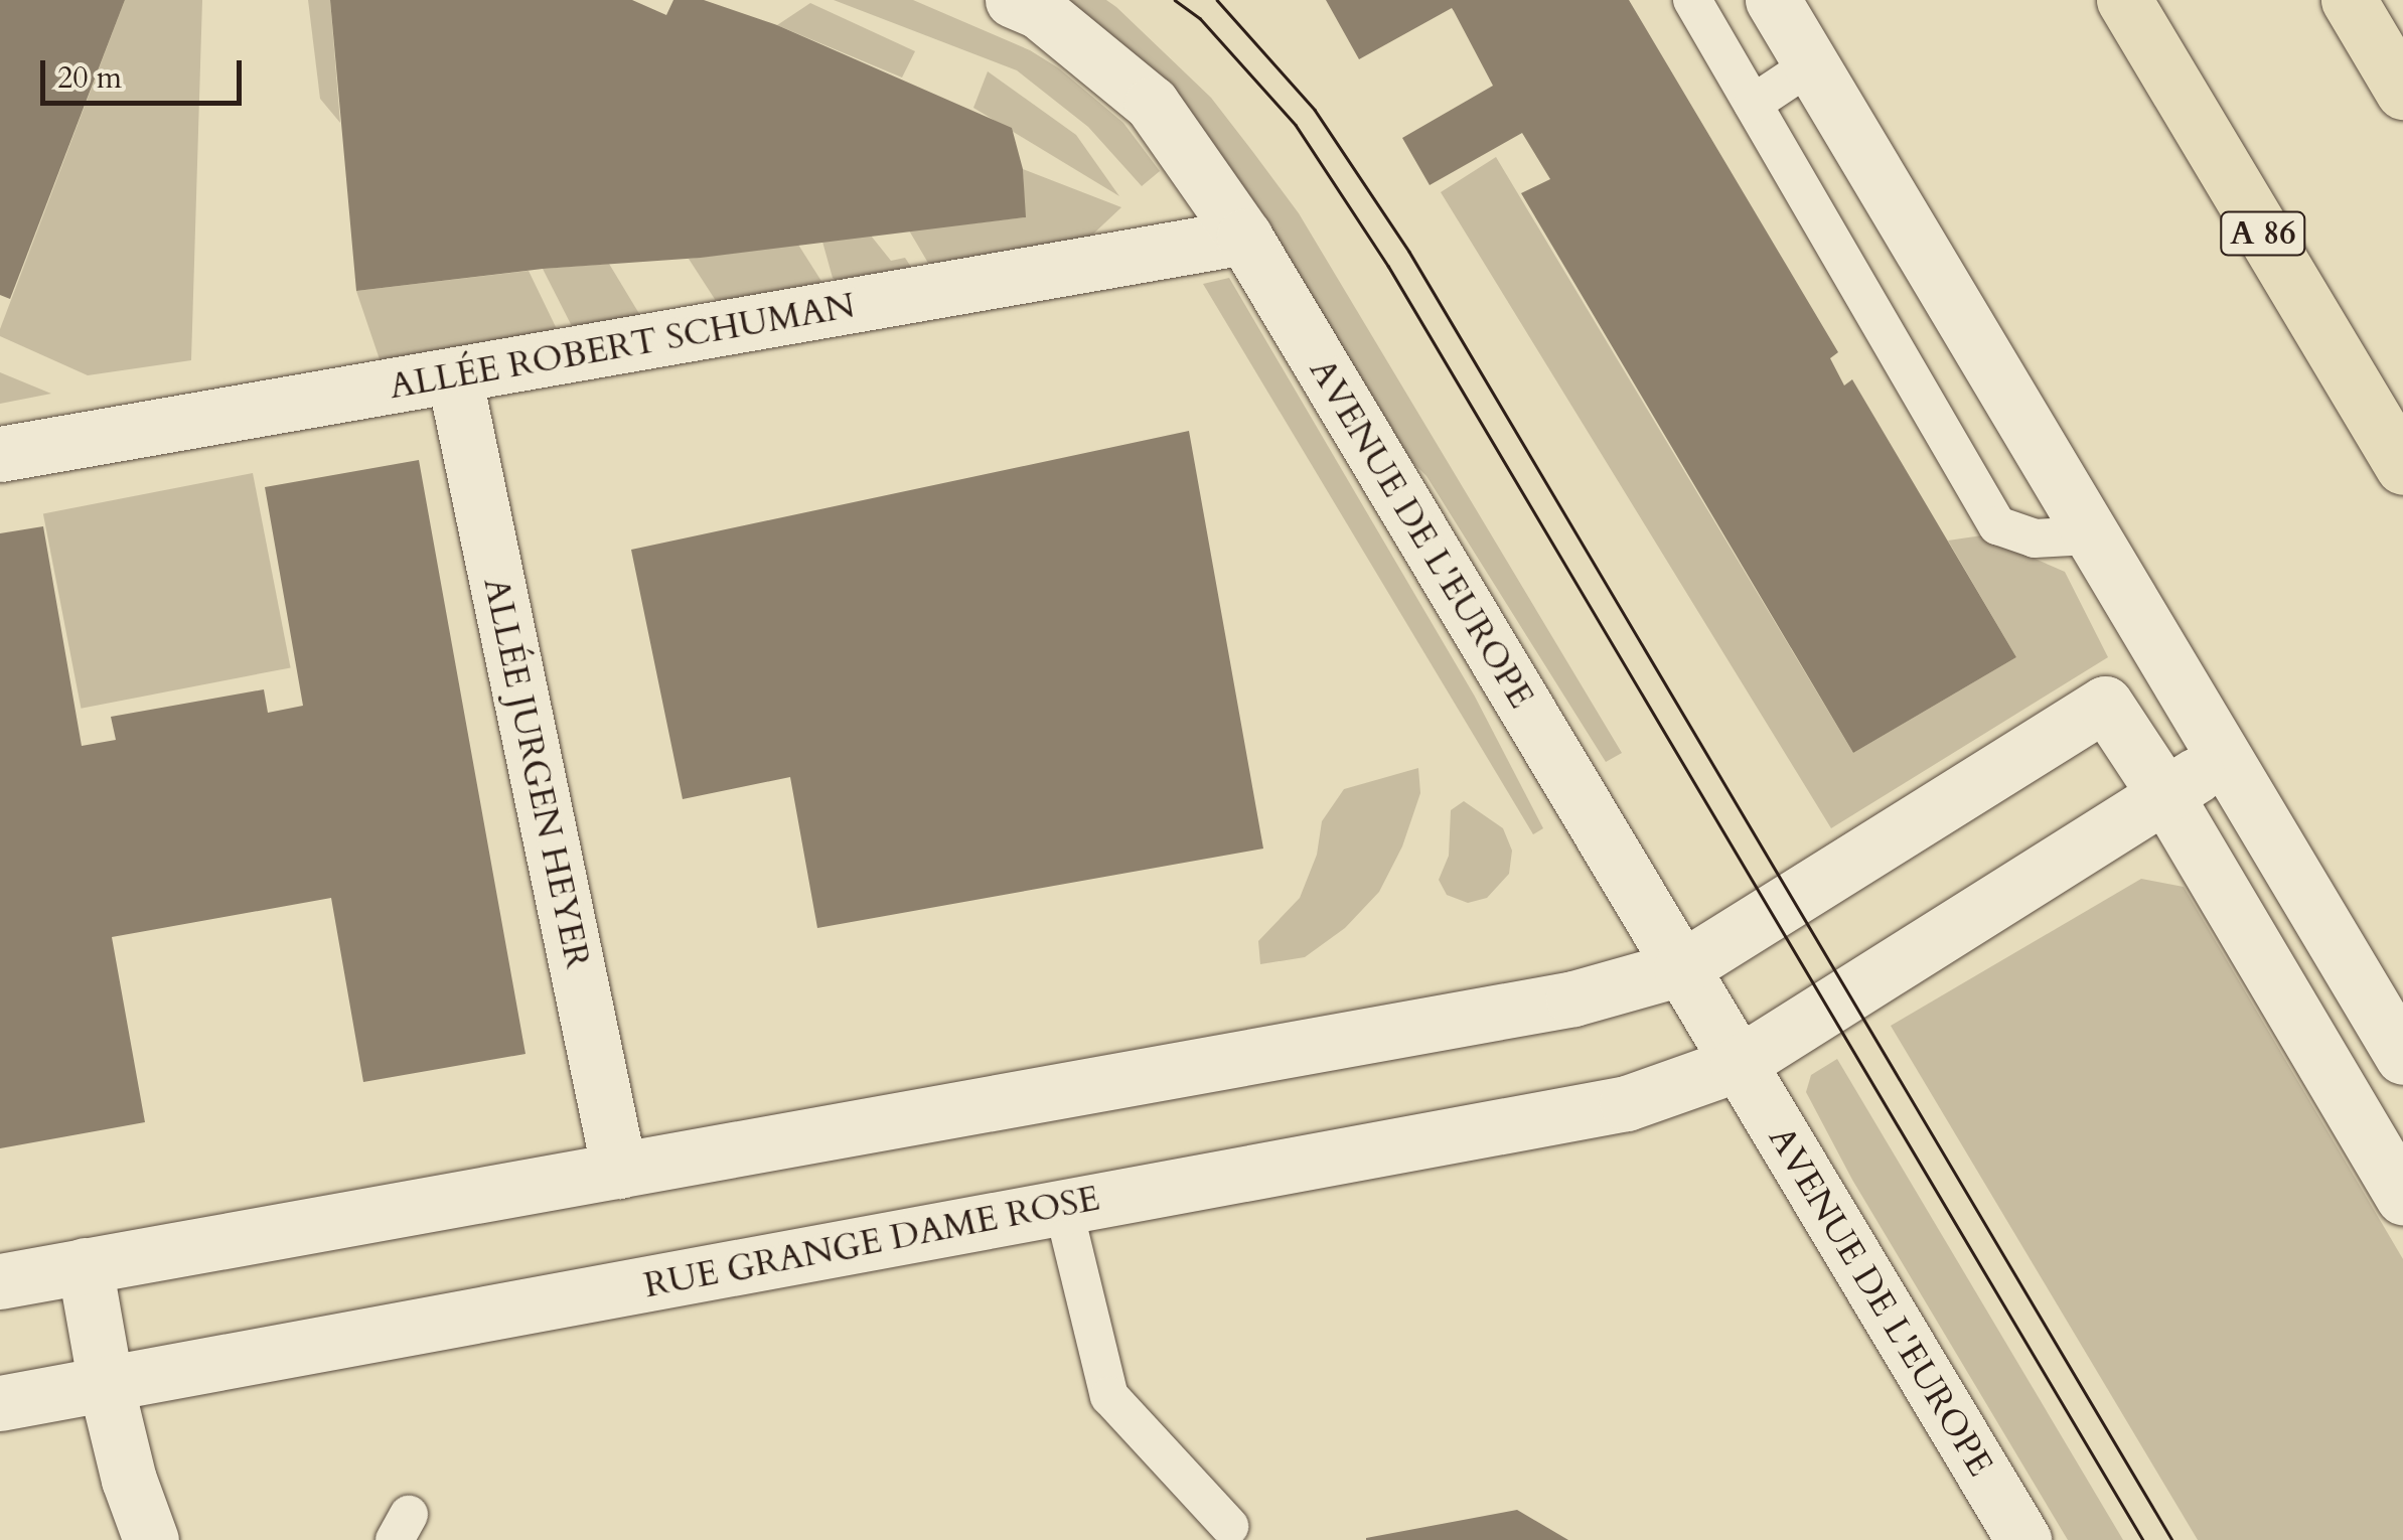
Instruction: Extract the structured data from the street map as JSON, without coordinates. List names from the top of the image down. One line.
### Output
{"streets":{"highway":["A 86"],"street":["ALLÉE ROBERT SCHUMAN","AVENUE DE L'EUROPE","ALLÉE JURGEN HEYER","RUE GRANGE DAME ROSE"]},"crossings":[["ALLÉE ROBERT SCHUMAN","AVENUE DE L'EUROPE"],["ALLÉE ROBERT SCHUMAN","ALLÉE JURGEN HEYER"],["AVENUE DE L'EUROPE","RUE GRANGE DAME ROSE"]],"scale_bar":"20 m"}
